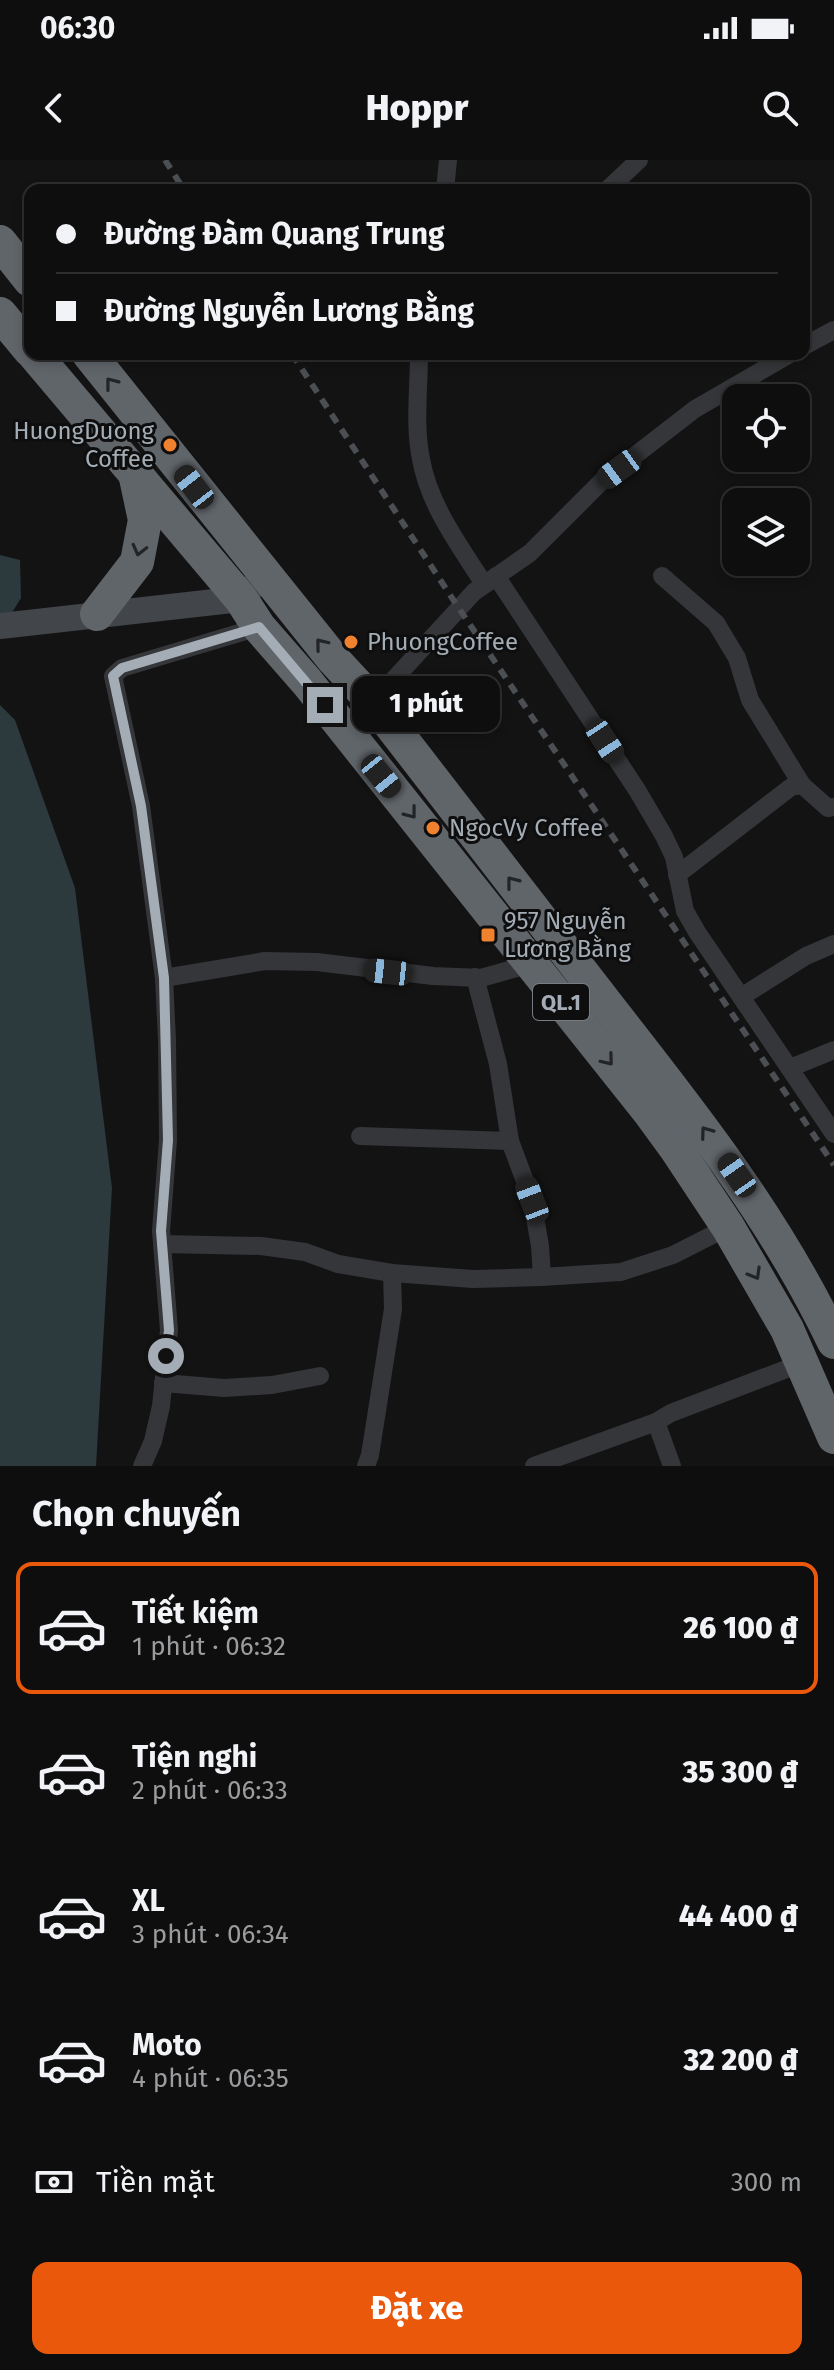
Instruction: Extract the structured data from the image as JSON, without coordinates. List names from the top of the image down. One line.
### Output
{"streets":{"highway":["QL.1"]},"places":{"other":["HuongDuong Coffee","PhuongCoffee","NgocVy Coffee"],"transit":["957 Nguyễn Lương Bằng"]},"page":{"status":"06:30","header":"Hoppr","banner":["Đường Đàm Quang Trung","Đường Nguyễn Lương Bằng"],"bubble":"1 phút","heading":"Chọn chuyến","list":[{"name":"Tiết kiệm","note":"1 phút · 06:32","value":"26 100 ₫"},{"name":"Tiện nghi","note":"2 phút · 06:33","value":"35 300 ₫"},{"name":"XL","note":"3 phút · 06:34","value":"44 400 ₫"},{"name":"Moto","note":"4 phút · 06:35","value":"32 200 ₫"}],"pay":["Tiền mặt","300 m"],"buttons":"Đặt xe"}}
